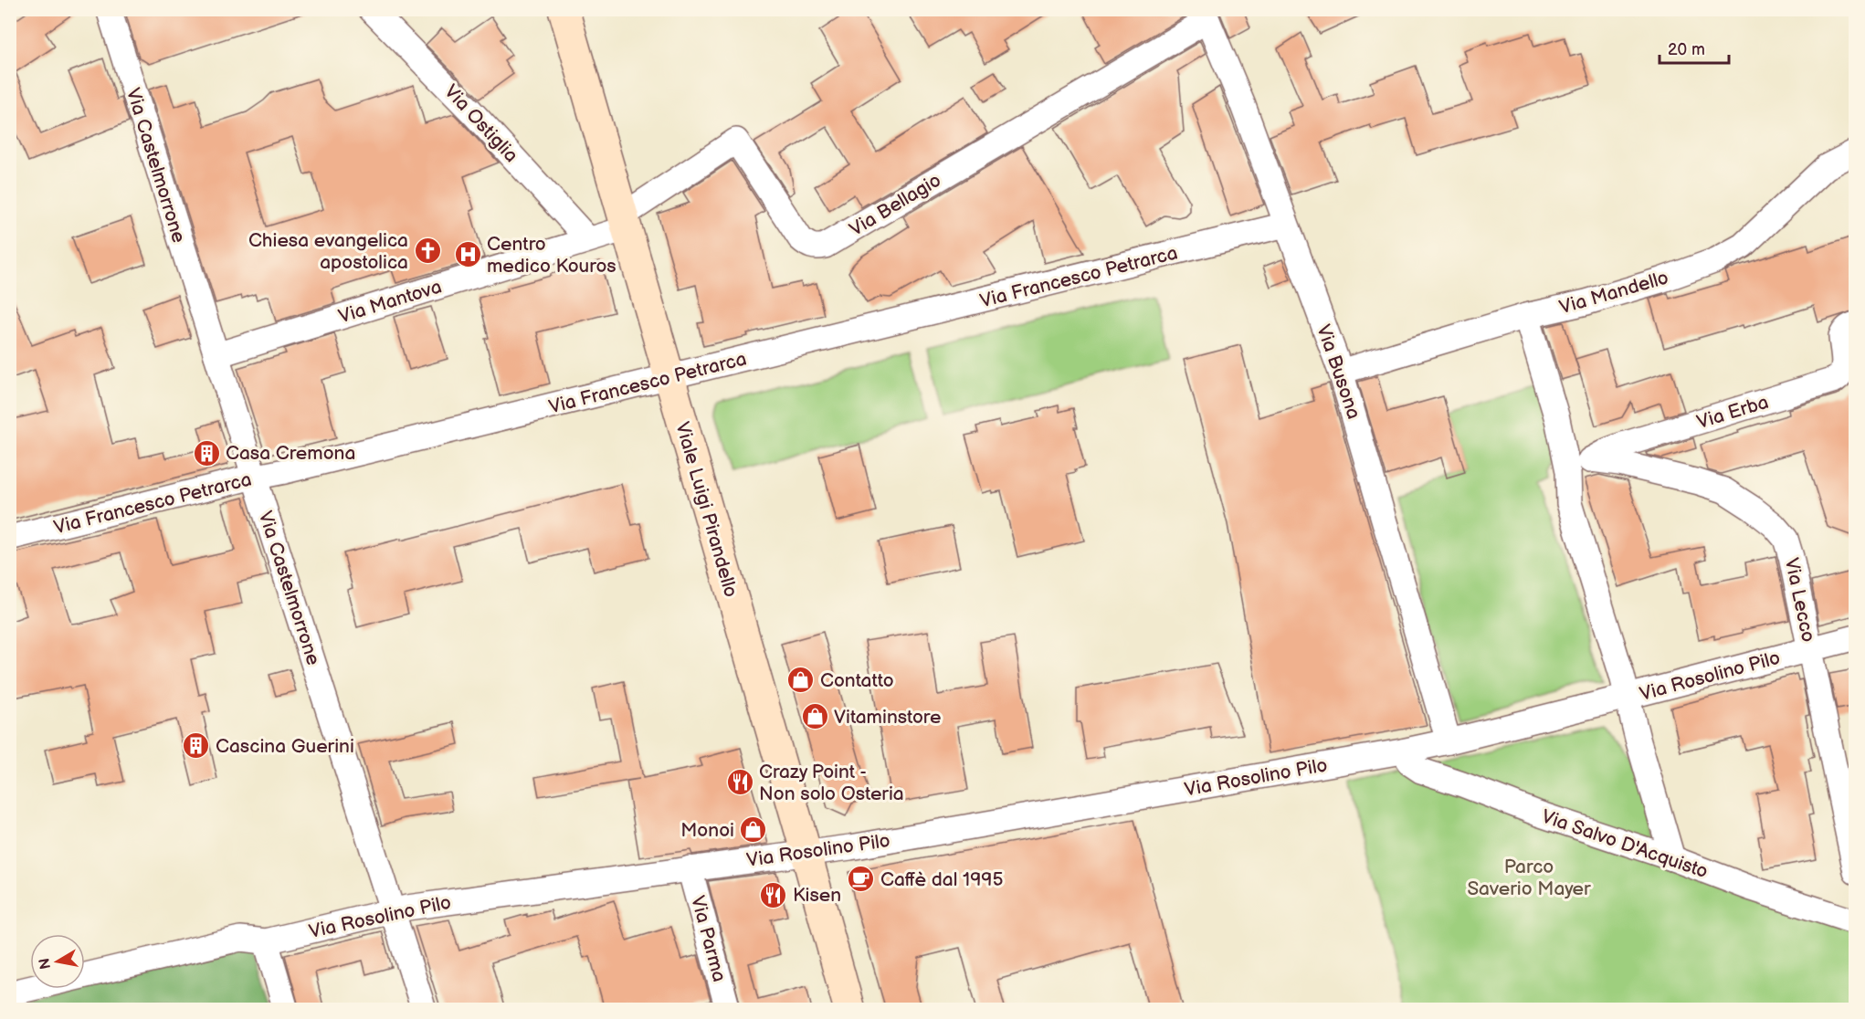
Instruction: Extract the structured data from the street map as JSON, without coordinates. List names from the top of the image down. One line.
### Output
{"streets":{"main road":["Viale Luigi Pirandello"],"street":["Via Ostiglia","Via Castelmorrone","Via Bellagio","Via Francesco Petrarca","Via Mandello","Via Mantova","Via Busona","Via Erba","Via Lecco","Via Rosolino Pilo","Via Salvo D'Acquisto","Via Parma"]},"crossings":[["Via Ostiglia","Via Mantova"],["Via Castelmorrone","Via Francesco Petrarca"],["Via Castelmorrone","Via Mantova"],["Via Castelmorrone","Via Rosolino Pilo"],["Via Bellagio","Via Mantova"],["Via Bellagio","Via Busona"],["Via Bellagio","Viale Luigi Pirandello"],["Via Francesco Petrarca","Via Busona"],["Via Francesco Petrarca","Viale Luigi Pirandello"],["Via Mandello","Via Busona"],["Via Mantova","Viale Luigi Pirandello"],["Via Busona","Via Rosolino Pilo"],["Via Erba","Via Lecco"],["Viale Luigi Pirandello","Via Rosolino Pilo"],["Via Lecco","Via Rosolino Pilo"],["Via Rosolino Pilo","Via Salvo D'Acquisto"],["Via Rosolino Pilo","Via Parma"]],"parks":["Parco Saverio Mayer"],"places":{"church":["Chiesa evangelica apostolica"],"hospital":["Centro medico Kouros"],"building":["Casa Cremona","Cascina Guerini"],"shop":["Contatto","Vitaminstore","Monoi"],"restaurant":["Crazy Point - Non solo Osteria","Kisen"],"cafe":["Caffè dal 1995"]},"scale_bar":"20 m","north":"left"}
